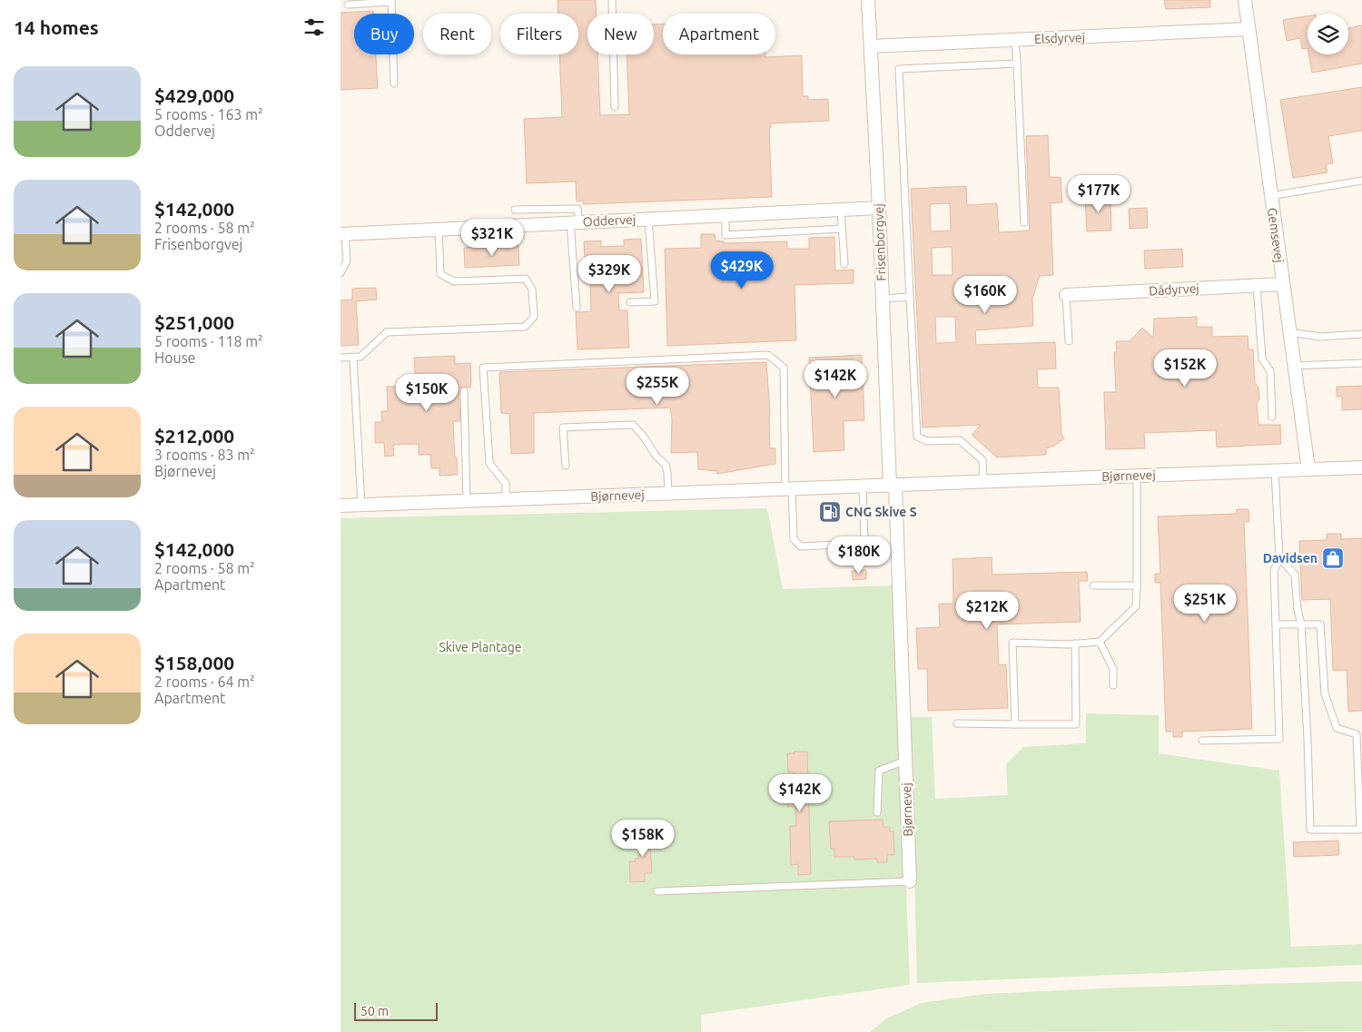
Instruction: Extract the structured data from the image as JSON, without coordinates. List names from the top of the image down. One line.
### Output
{"streets":{"street":["Elsdyrvej","Oddervej","Gemsevej","Frisenborgvej","Dådyrvej","Bjørnevej"]},"crossings":[["Elsdyrvej","Gemsevej"],["Elsdyrvej","Frisenborgvej"],["Oddervej","Frisenborgvej"],["Gemsevej","Dådyrvej"],["Gemsevej","Bjørnevej"],["Frisenborgvej","Bjørnevej"]],"parks":["Skive Plantage"],"places":{"fuel station":["CNG Skive S"],"shop":["Davidsen"]},"scale_bar":"50 m","page":{"heading":"14 homes","chip":["Buy","Rent","Filters","New","Apartment"],"list":[{"name":"$429,000","note":"5 rooms · 163 m² · Oddervej"},{"name":"$142,000","note":"2 rooms · 58 m² · Frisenborgvej"},{"name":"$251,000","note":"5 rooms · 118 m² · House"},{"name":"$212,000","note":"3 rooms · 83 m² · Bjørnevej"},{"name":"$142,000","note":"2 rooms · 58 m² · Apartment"},{"name":"$158,000","note":"2 rooms · 64 m² · Apartment"}],"price":["$177K","$321K","$429K","$329K","$160K","$152K","$142K","$255K","$150K","$180K","$251K","$212K","$142K","$158K"],"scale":"50 m"}}
